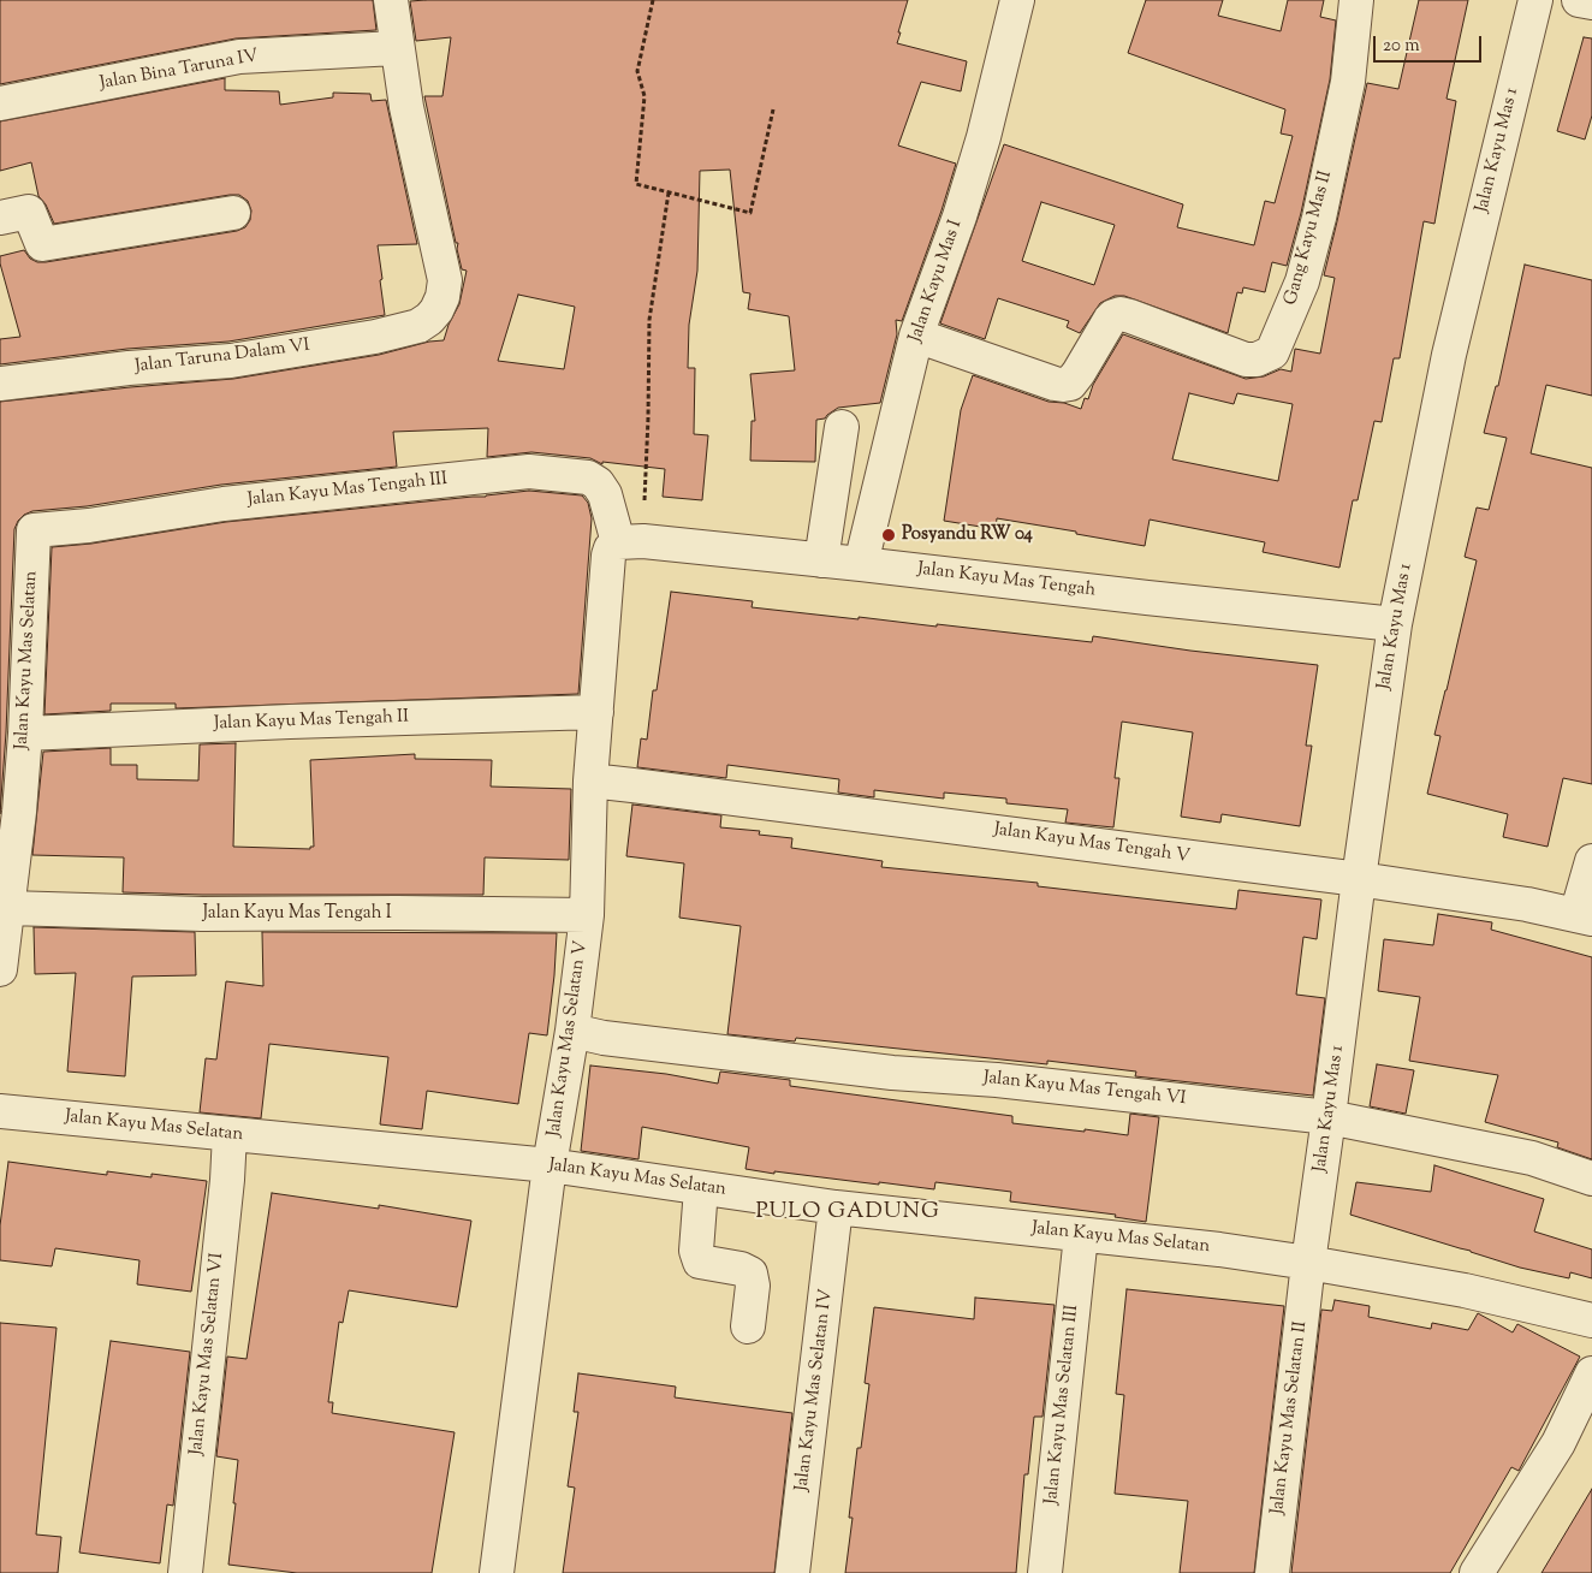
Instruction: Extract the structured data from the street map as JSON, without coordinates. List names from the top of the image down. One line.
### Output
{"streets":{"street":["Jalan Bina Taruna IV","Jalan Kayu Mas 1","Gang Kayu Mas II","Jalan Kayu Mas I","Jalan Taruna Dalam VI","Jalan Kayu Mas Tengah III","Jalan Kayu Mas Tengah","Jalan Kayu Mas Selatan","Jalan Kayu Mas Tengah II","Jalan Kayu Mas Tengah V","Jalan Kayu Mas Tengah I","Jalan Kayu Mas Selatan V","Jalan Kayu Mas Tengah VI","Jalan Kayu Mas Selatan VI","Jalan Kayu Mas Selatan IV","Jalan Kayu Mas Selatan III","Jalan Kayu Mas Selatan II"]},"crossings":[["Jalan Bina Taruna IV","Jalan Taruna Dalam VI"],["Jalan Kayu Mas 1","Jalan Kayu Mas Tengah"],["Jalan Kayu Mas 1","Jalan Kayu Mas Selatan"],["Jalan Kayu Mas 1","Jalan Kayu Mas Tengah V"],["Jalan Kayu Mas 1","Jalan Kayu Mas Tengah VI"],["Jalan Kayu Mas 1","Jalan Kayu Mas Selatan II"],["Gang Kayu Mas II","Jalan Kayu Mas I"],["Jalan Kayu Mas I","Jalan Kayu Mas Tengah"],["Jalan Kayu Mas Tengah III","Jalan Kayu Mas Tengah"],["Jalan Kayu Mas Tengah III","Jalan Kayu Mas Selatan"],["Jalan Kayu Mas Tengah III","Jalan Kayu Mas Selatan V"],["Jalan Kayu Mas Tengah","Jalan Kayu Mas Selatan V"],["Jalan Kayu Mas Selatan","Jalan Kayu Mas Tengah II"],["Jalan Kayu Mas Selatan","Jalan Kayu Mas Tengah I"],["Jalan Kayu Mas Selatan","Jalan Kayu Mas Selatan V"],["Jalan Kayu Mas Selatan","Jalan Kayu Mas Selatan VI"],["Jalan Kayu Mas Selatan","Jalan Kayu Mas Selatan IV"],["Jalan Kayu Mas Selatan","Jalan Kayu Mas Selatan III"],["Jalan Kayu Mas Selatan","Jalan Kayu Mas Selatan II"],["Jalan Kayu Mas Tengah II","Jalan Kayu Mas Selatan V"],["Jalan Kayu Mas Tengah V","Jalan Kayu Mas Selatan V"],["Jalan Kayu Mas Tengah I","Jalan Kayu Mas Selatan V"],["Jalan Kayu Mas Selatan V","Jalan Kayu Mas Tengah VI"]],"districts":["PULO GADUNG"],"places":["Posyandu RW 04"],"scale_bar":"20 m"}
